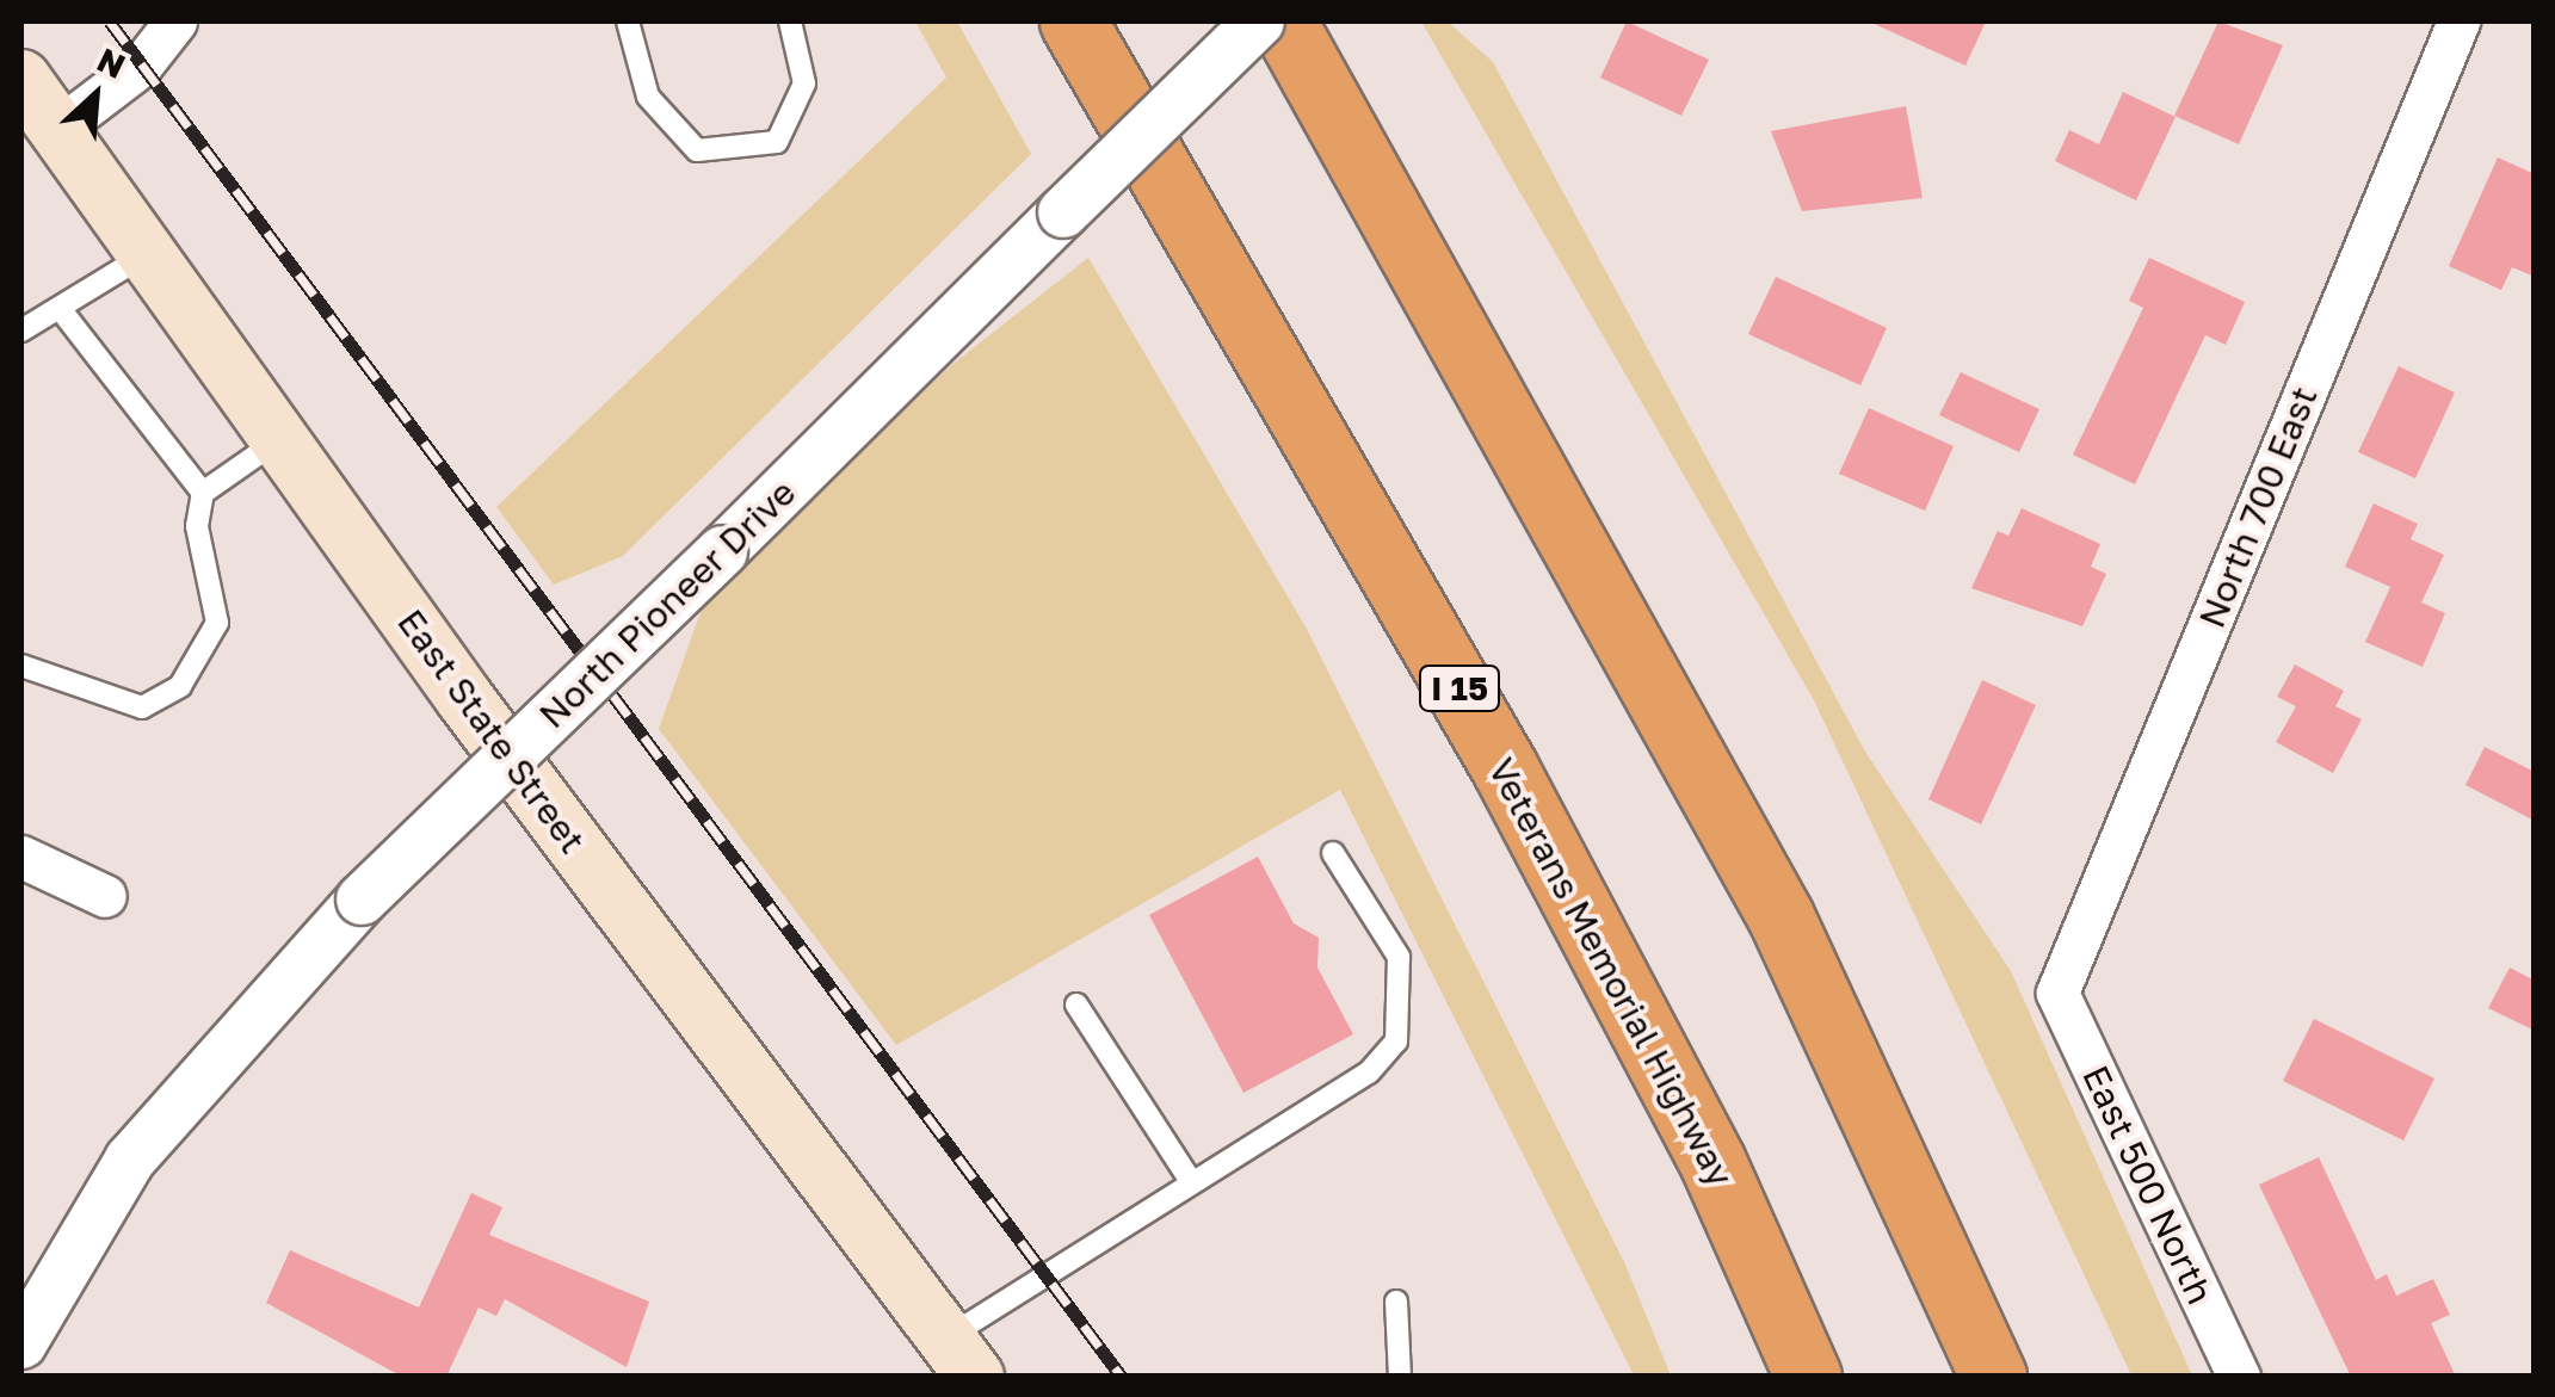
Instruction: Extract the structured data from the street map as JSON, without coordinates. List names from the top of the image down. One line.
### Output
{"streets":{"highway":["I 15","Veterans Memorial Highway"],"main road":["East State Street"],"street":["North 700 East","North Pioneer Drive","East 500 North"]},"crossings":[["North 700 East","East 500 North"]],"north":"top right"}
